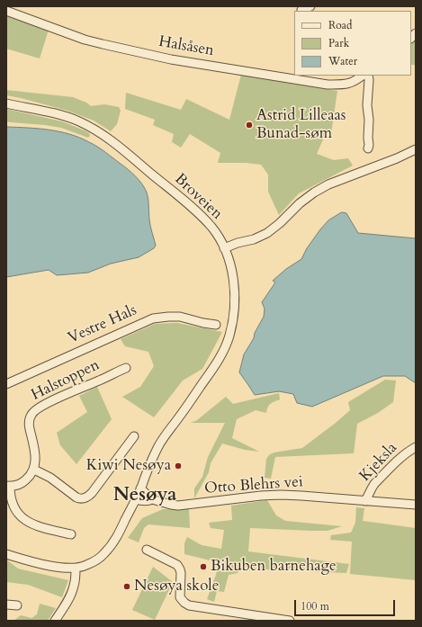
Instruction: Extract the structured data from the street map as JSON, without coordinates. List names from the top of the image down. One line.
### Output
{"streets":{"street":["Halsåsen","Broveien","Vestre Hals","Halstoppen","Kjeksla","Otto Blehrs vei"]},"crossings":[["Broveien","Otto Blehrs vei"],["Kjeksla","Otto Blehrs vei"]],"districts":["Nesøya"],"places":["Astrid Lilleaas Bunad-søm","Kiwi Nesøya","Bikuben barnehage","Nesøya skole"],"legend":["Road","Park","Water"],"scale_bar":"100 m"}
